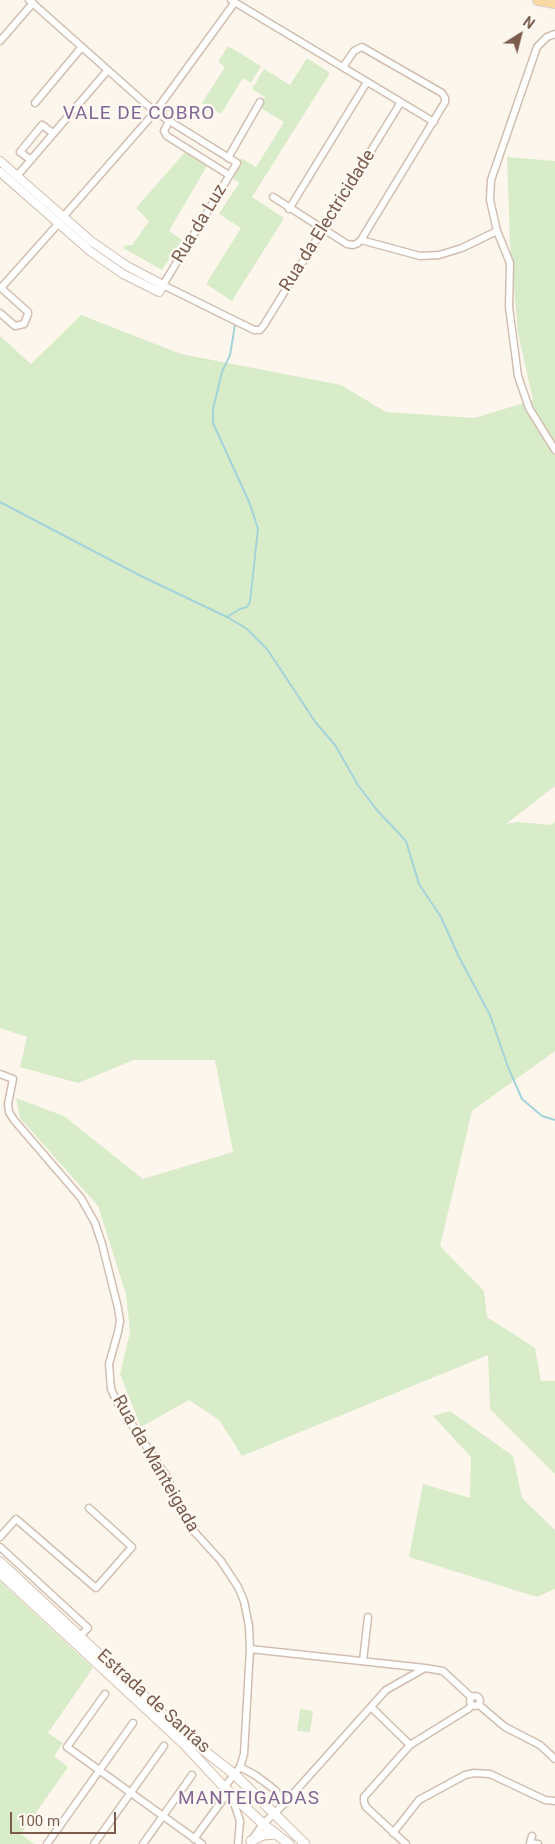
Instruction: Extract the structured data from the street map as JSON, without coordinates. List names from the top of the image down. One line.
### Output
{"streets":{"main road":["Estrada de Santas"],"street":["Rua da Electricidade","Rua da Luz","Rua da Manteigada"]},"crossings":[["Rua da Electricidade","Rua da Luz"],["Rua da Manteigada","Estrada de Santas"]],"districts":["VALE DE COBRO","MANTEIGADAS"],"scale_bar":"100 m","north":"top right"}
